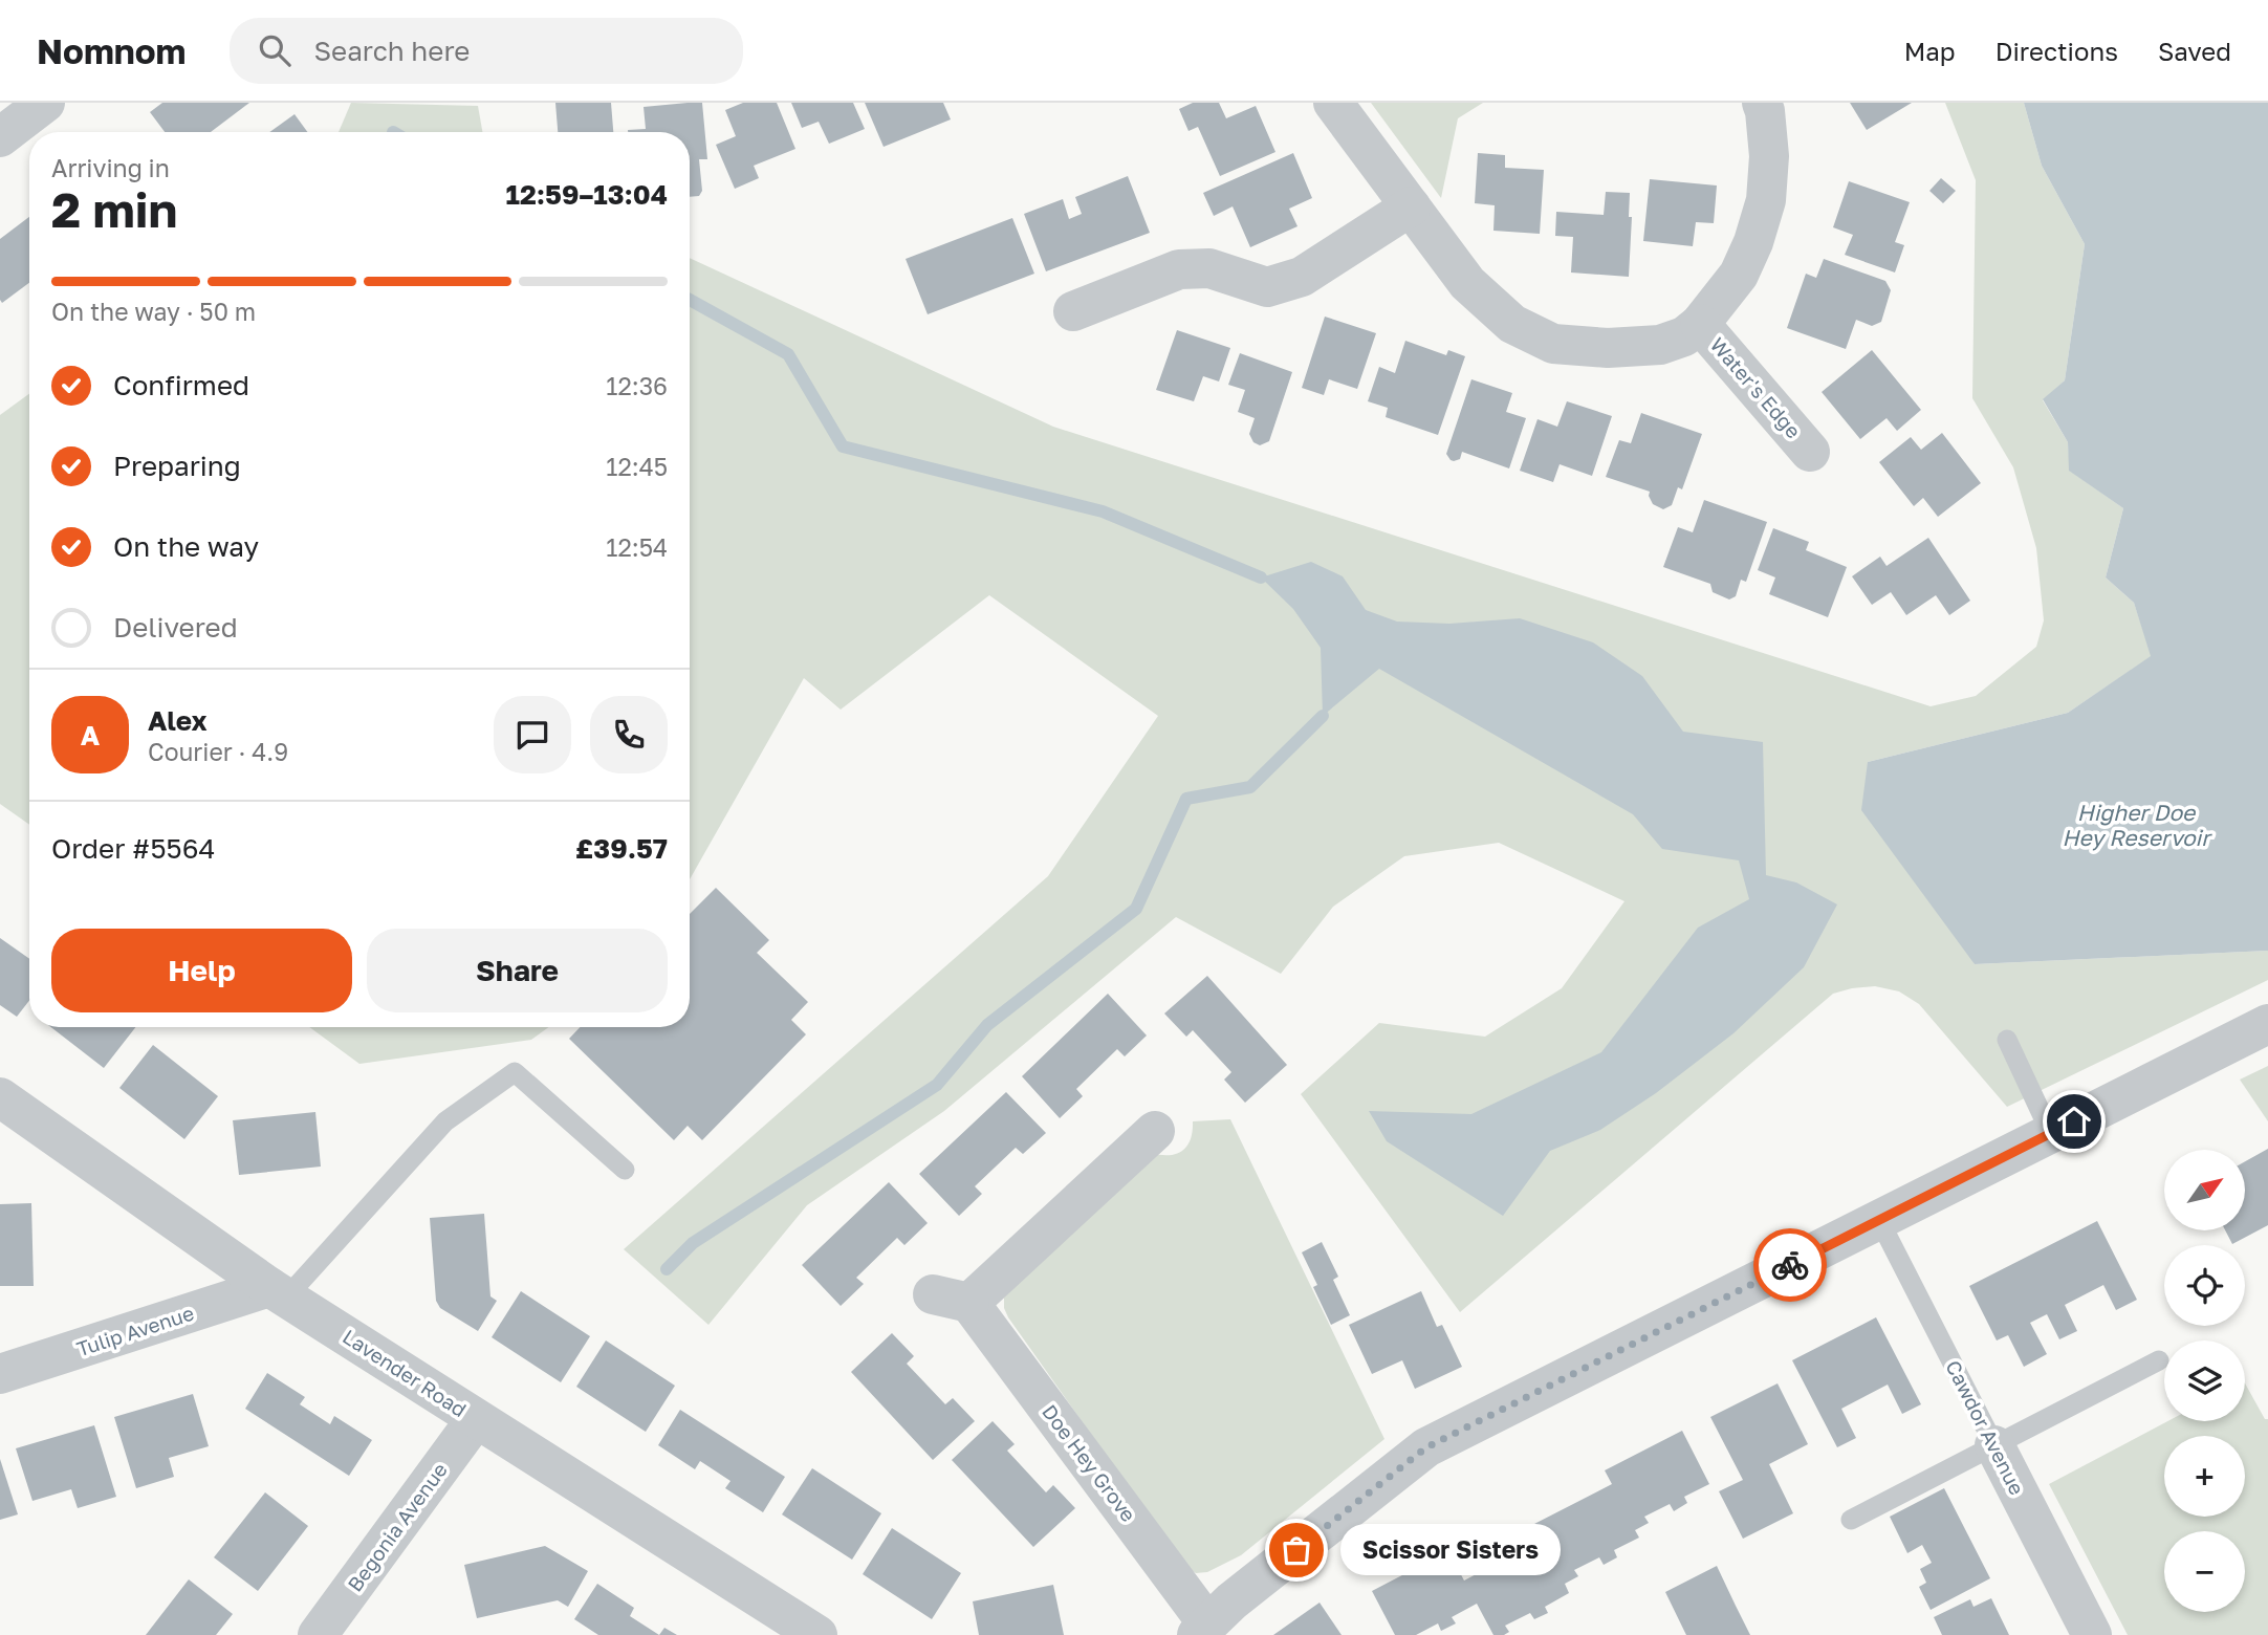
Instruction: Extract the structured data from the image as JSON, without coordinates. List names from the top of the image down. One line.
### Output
{"streets":{"street":["Water's Edge","Tulip Avenue","Lavender Road","Cawdor Avenue","Doe Hey Grove","Begonia Avenue"]},"crossings":[["Tulip Avenue","Lavender Road"],["Lavender Road","Begonia Avenue"]],"water":["Higher Doe Hey Reservoir"],"places":["Scissor Sisters"],"north":"top right","page":{"header":"Nomnom","search":"Search here","nav":["Map","Directions","Saved"],"heading":["2 min","Arriving in","12:59–13:04"],"panel":["Alex","Courier · 4.9","Order #5564","£39.57"],"bar":"On the way · 50 m","list":[["Confirmed","12:36"],["Preparing","12:45"],["On the way","12:54"],"Delivered"],"round":"A","buttons":["Help","Share"],"map_buttons":["+","−"],"bubble":"Scissor Sisters"}}
